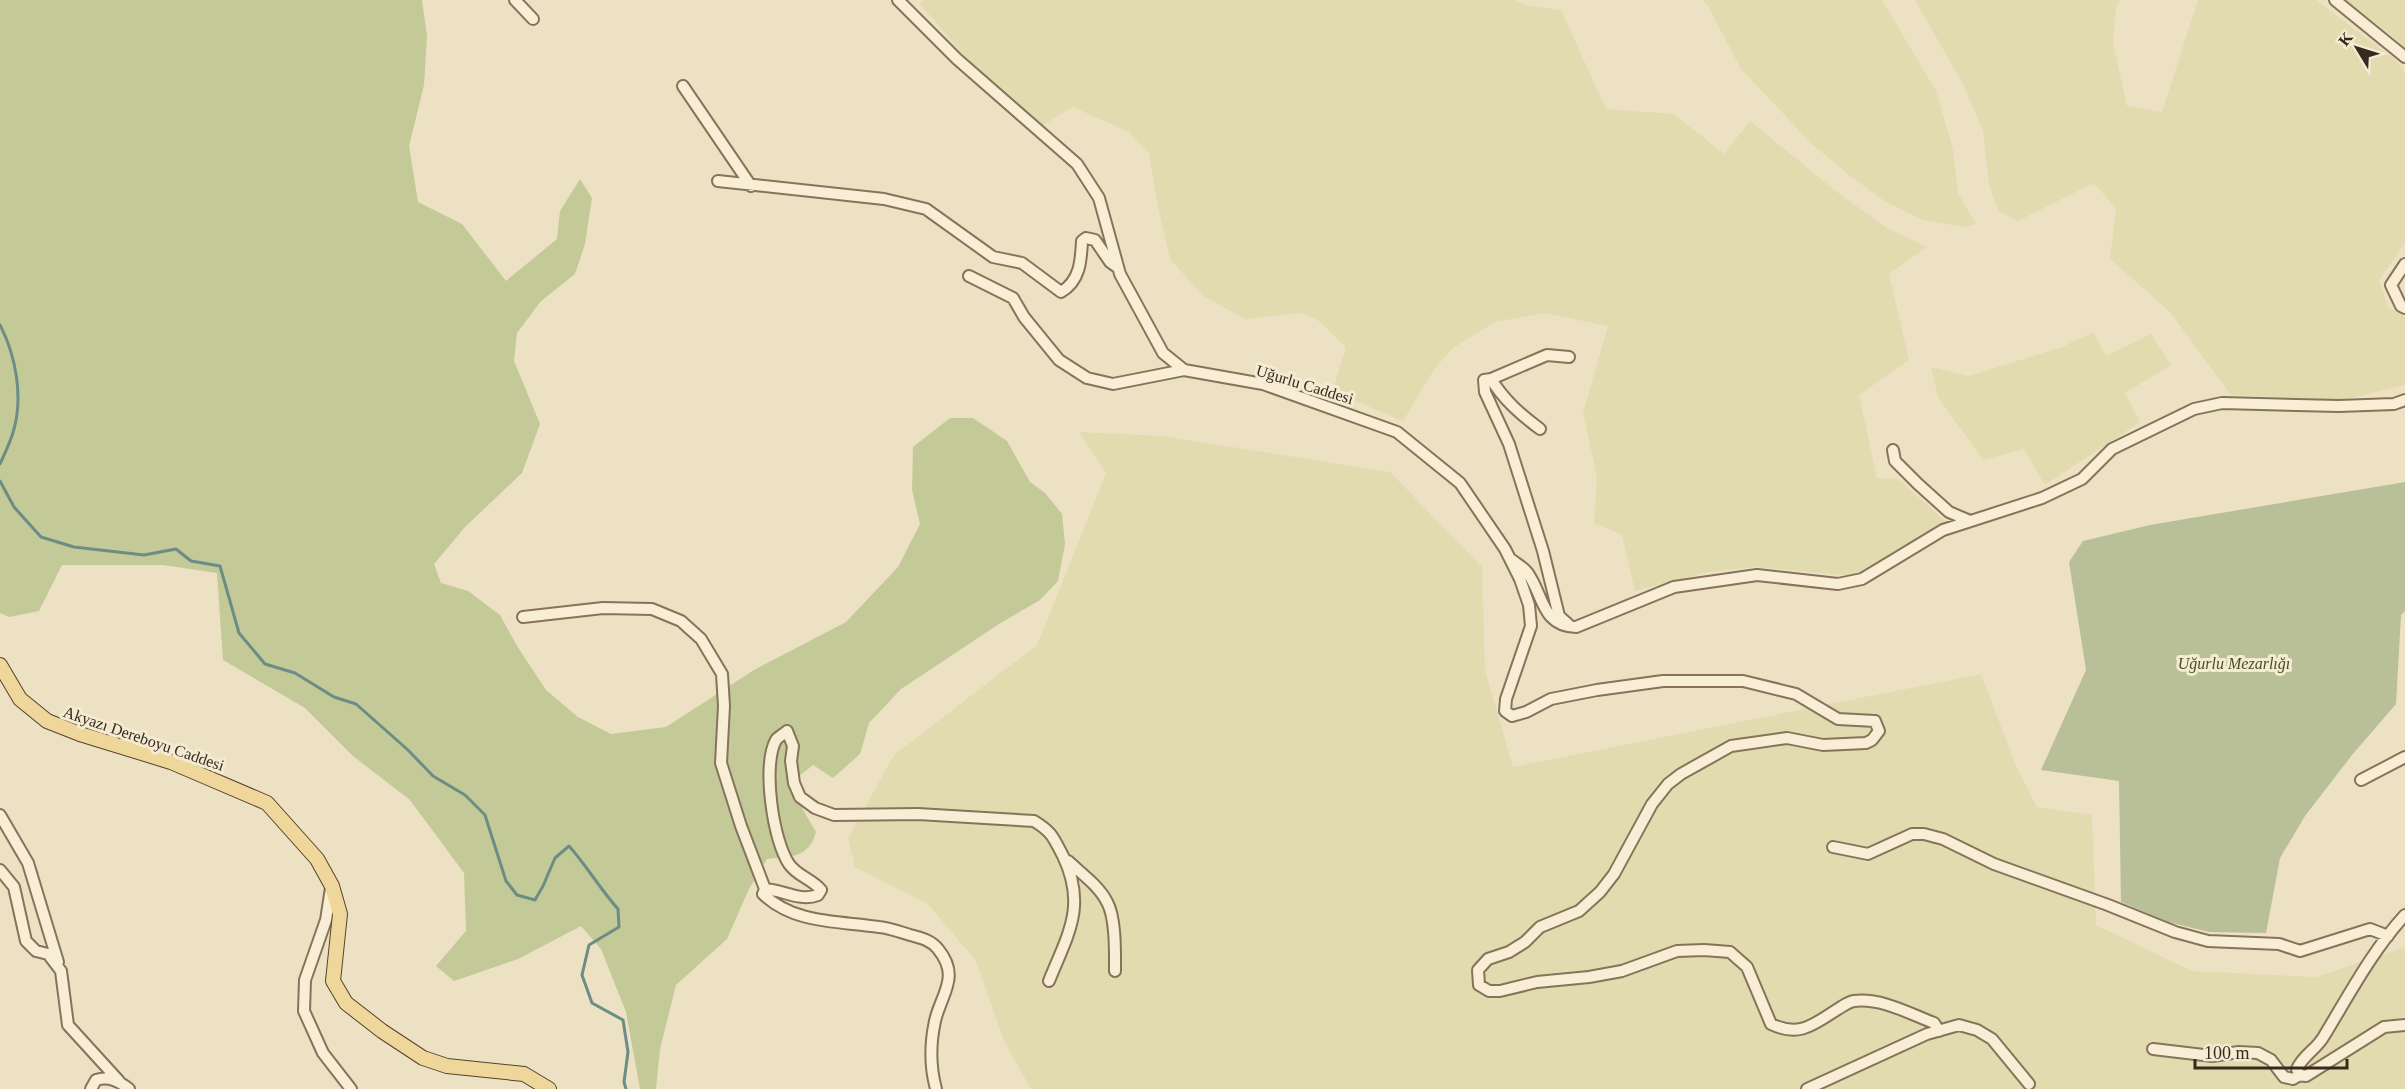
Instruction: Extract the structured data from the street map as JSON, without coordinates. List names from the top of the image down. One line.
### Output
{"streets":{"main road":["Akyazı Dereboyu Caddesi"],"street":["Uğurlu Caddesi"]},"parks":["Uğurlu Mezarlığı"],"scale_bar":"100 m","north":"top left"}
